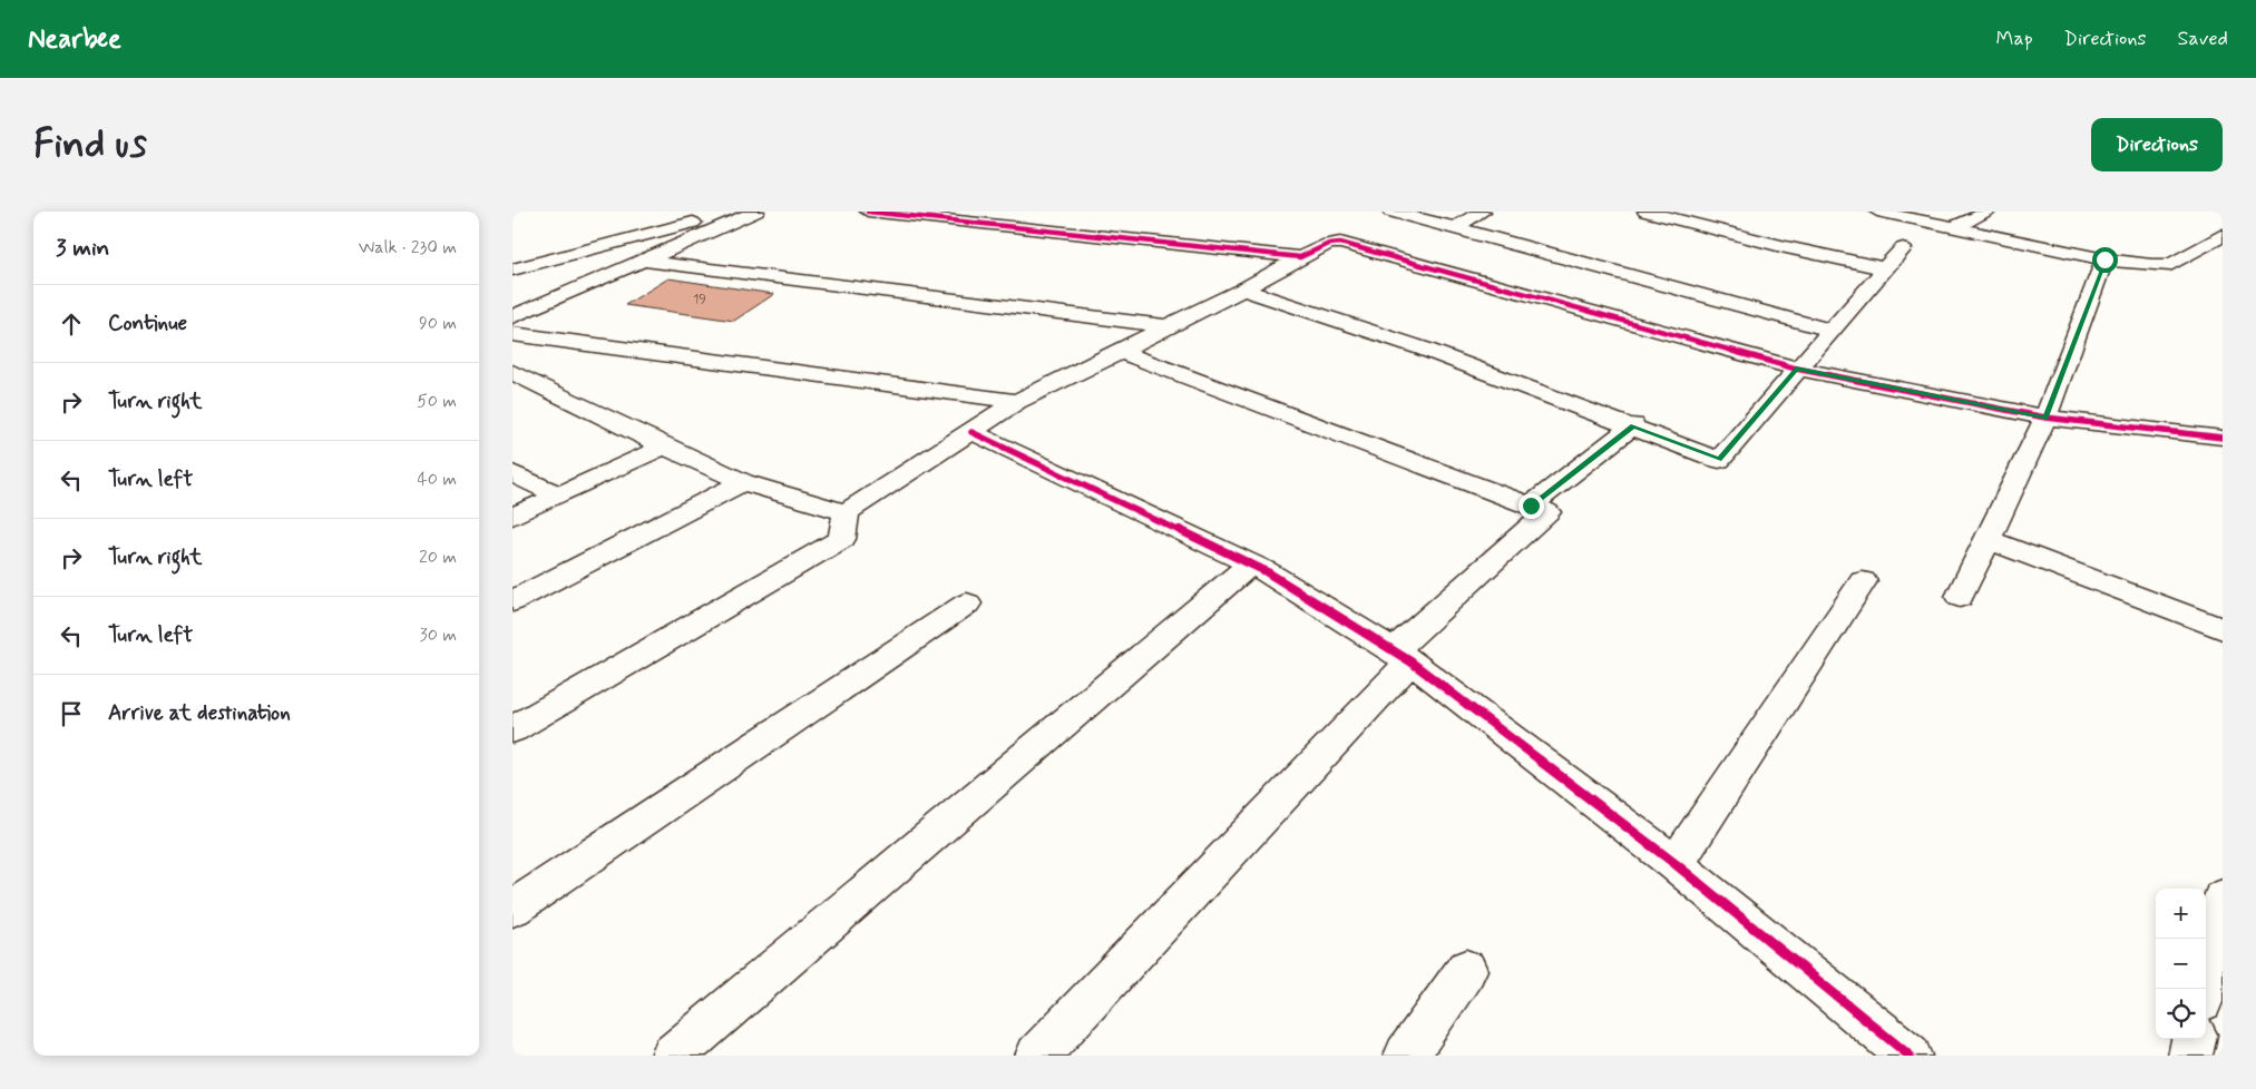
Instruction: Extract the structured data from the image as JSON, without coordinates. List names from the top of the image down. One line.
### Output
{"house_numbers":["19"],"page":{"header":"Nearbee","nav":["Map","Directions","Saved"],"buttons":"Directions","title":"Find us","heading":["3 min","Walk · 230 m"],"list":[["Continue","90 m"],["Turn right","50 m"],["Turn left","40 m"],["Turn right","20 m"],["Turn left","30 m"],"Arrive at destination"],"map_buttons":["+","−"]}}
